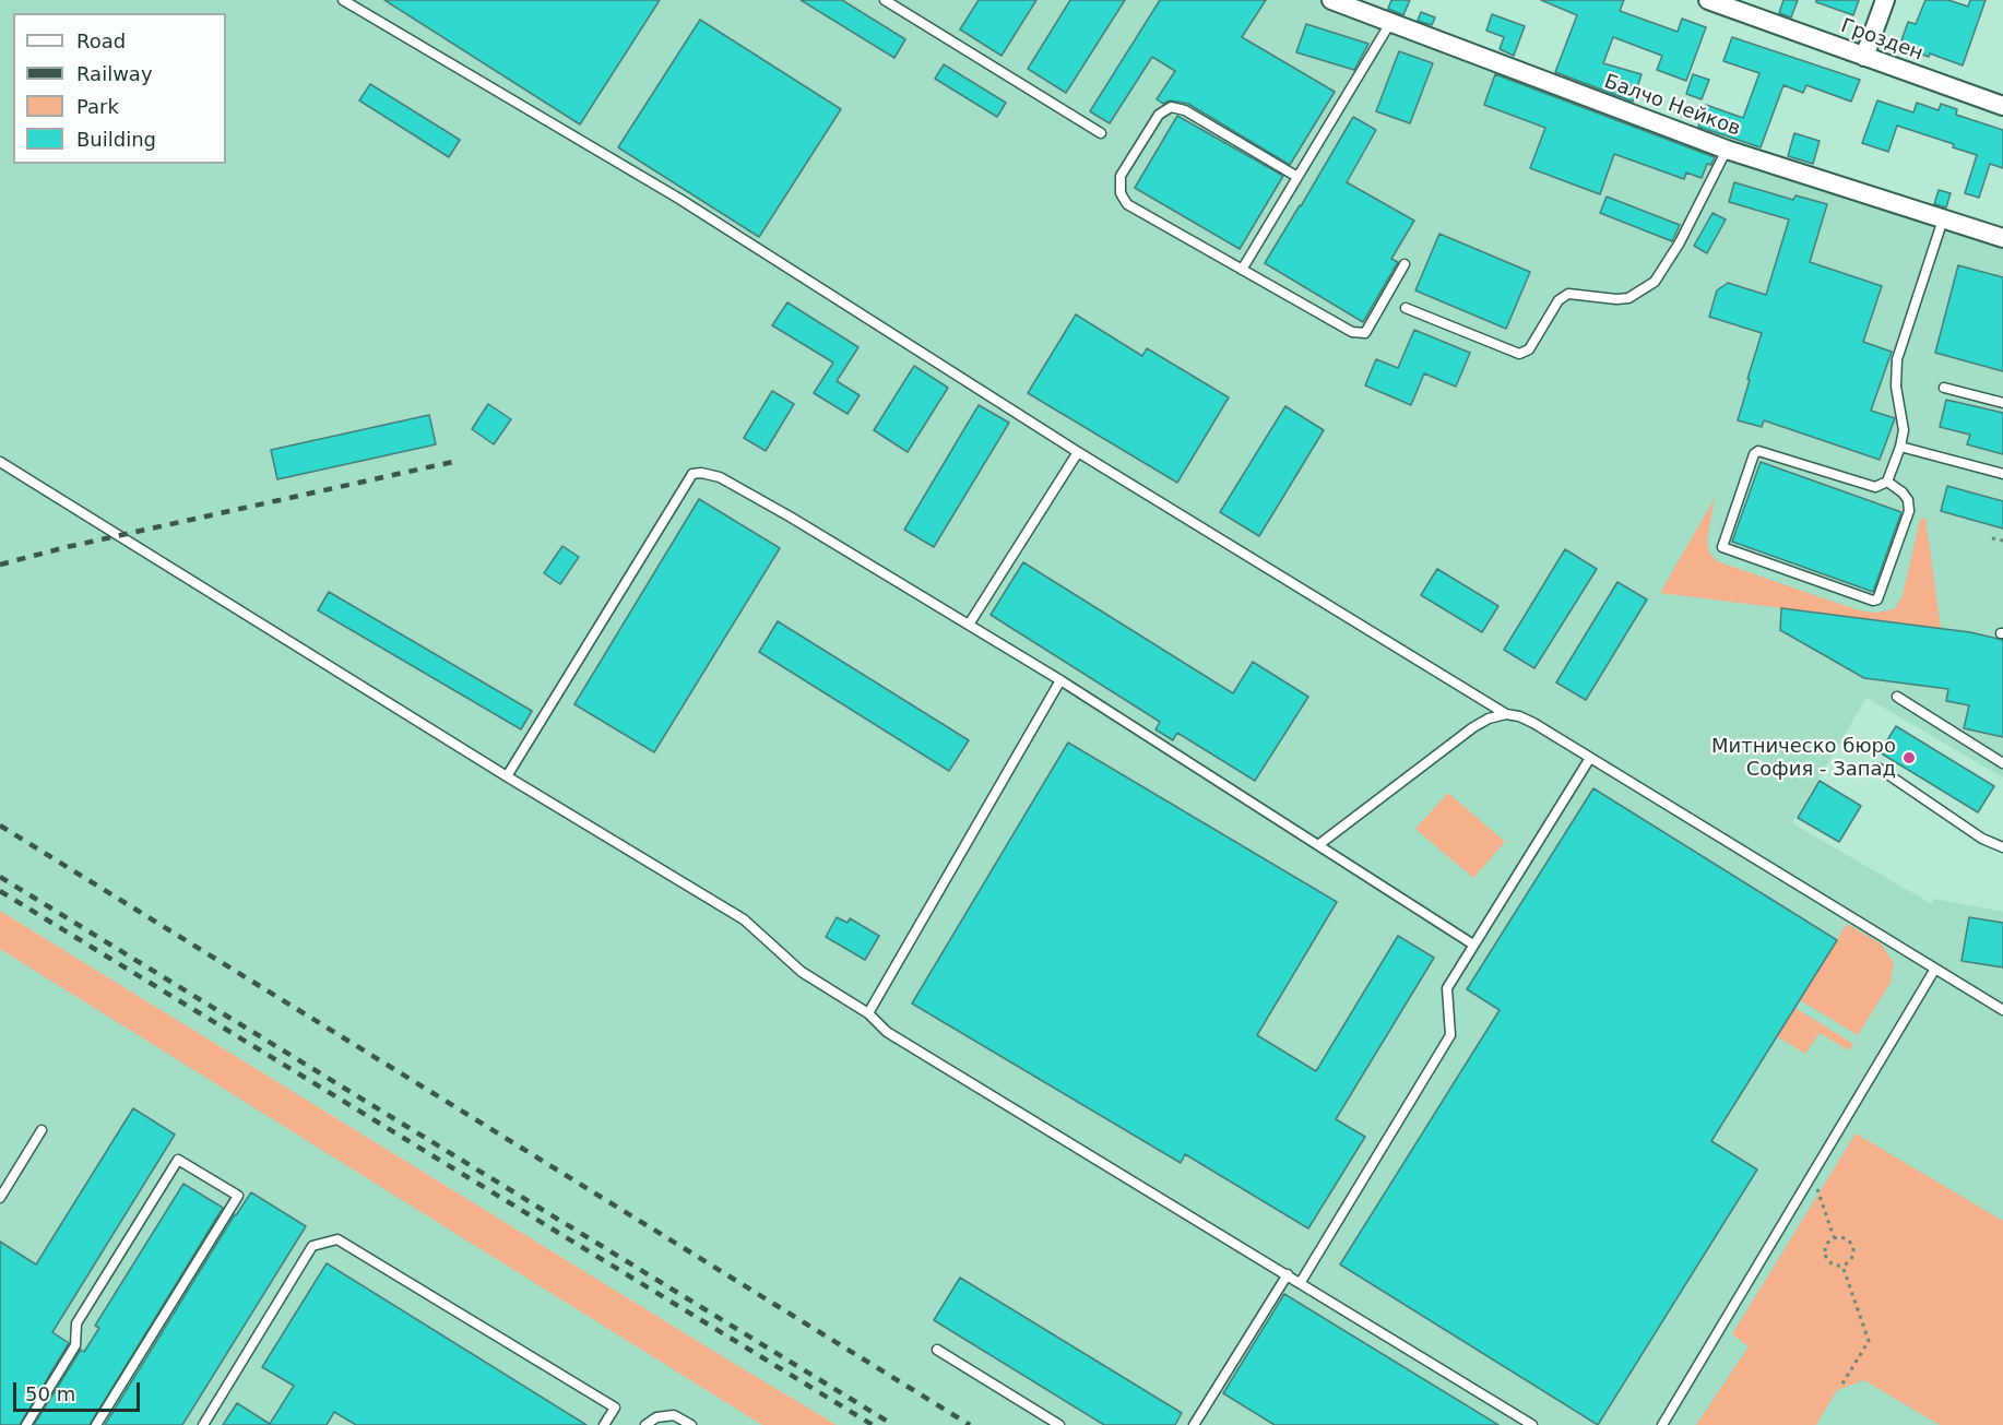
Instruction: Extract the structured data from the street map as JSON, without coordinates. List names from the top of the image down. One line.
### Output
{"streets":{"street":["Грозден","Балчо Нейков"]},"places":["Митническо бюро София - Запад"],"legend":["Road","Railway","Park","Building"],"scale_bar":"50 m"}
